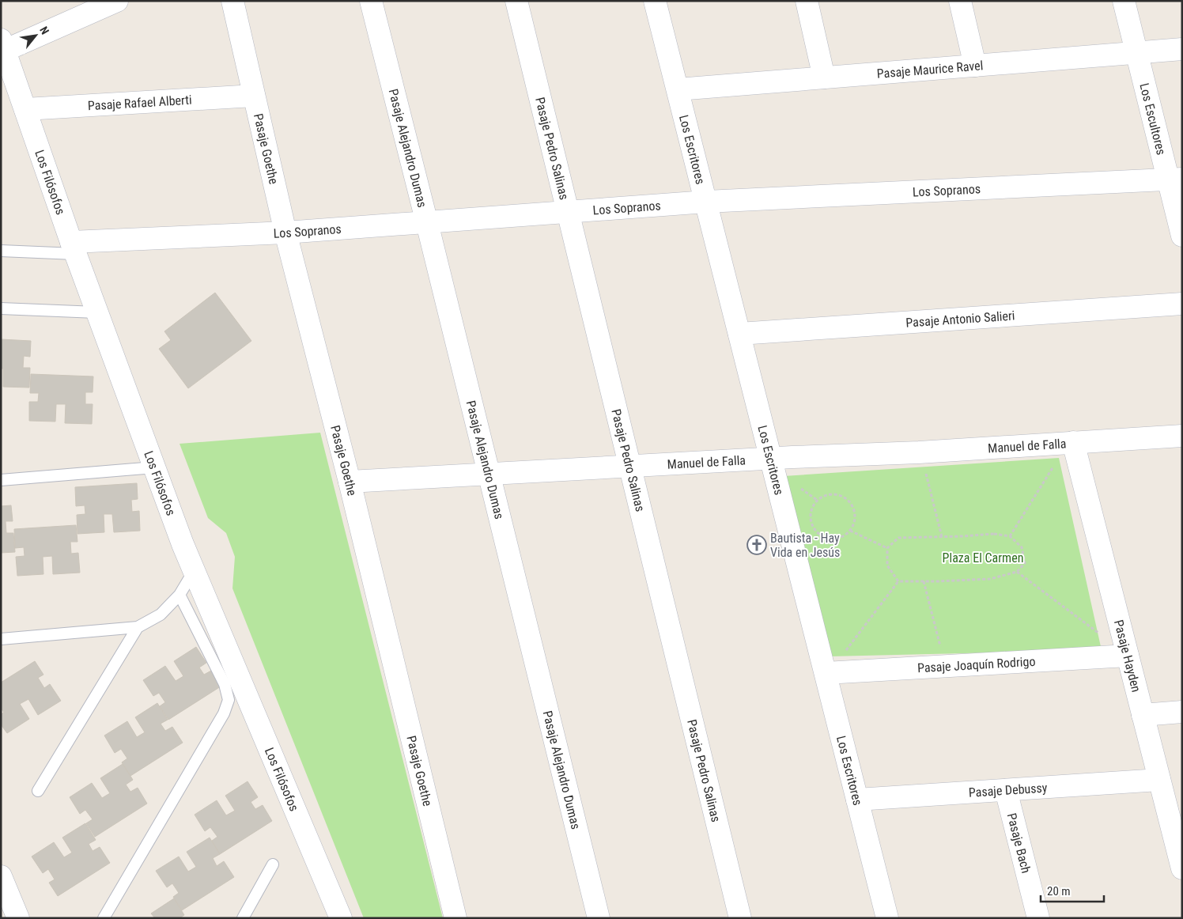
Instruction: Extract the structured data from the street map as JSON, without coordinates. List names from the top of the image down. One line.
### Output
{"streets":{"street":["Pasaje Maurice Ravel","Pasaje Rafael Alberti","Los Escultores","Pasaje Pedro Salinas","Pasaje Goethe","Pasaje Alejandro Dumas","Los Escritores","Los Filósofos","Los Sopranos","Pasaje Antonio Salieri","Manuel de Falla","Pasaje Hayden","Pasaje Joaquín Rodrigo","Pasaje Debussy","Pasaje Bach"]},"crossings":[["Pasaje Maurice Ravel","Los Escultores"],["Pasaje Maurice Ravel","Los Escritores"],["Pasaje Rafael Alberti","Pasaje Goethe"],["Pasaje Rafael Alberti","Los Filósofos"],["Los Escultores","Los Sopranos"],["Pasaje Pedro Salinas","Los Sopranos"],["Pasaje Pedro Salinas","Manuel de Falla"],["Pasaje Goethe","Los Sopranos"],["Pasaje Goethe","Manuel de Falla"],["Pasaje Alejandro Dumas","Los Sopranos"],["Pasaje Alejandro Dumas","Manuel de Falla"],["Los Escritores","Los Sopranos"],["Los Escritores","Pasaje Antonio Salieri"],["Los Escritores","Manuel de Falla"],["Los Escritores","Pasaje Joaquín Rodrigo"],["Los Escritores","Pasaje Debussy"],["Los Filósofos","Los Sopranos"],["Manuel de Falla","Pasaje Hayden"],["Pasaje Hayden","Pasaje Joaquín Rodrigo"],["Pasaje Hayden","Pasaje Debussy"],["Pasaje Debussy","Pasaje Bach"]],"parks":["Plaza El Carmen"],"places":{"church":["Bautista - Hay Vida en Jesús"]},"scale_bar":"20 m","north":"top right"}
